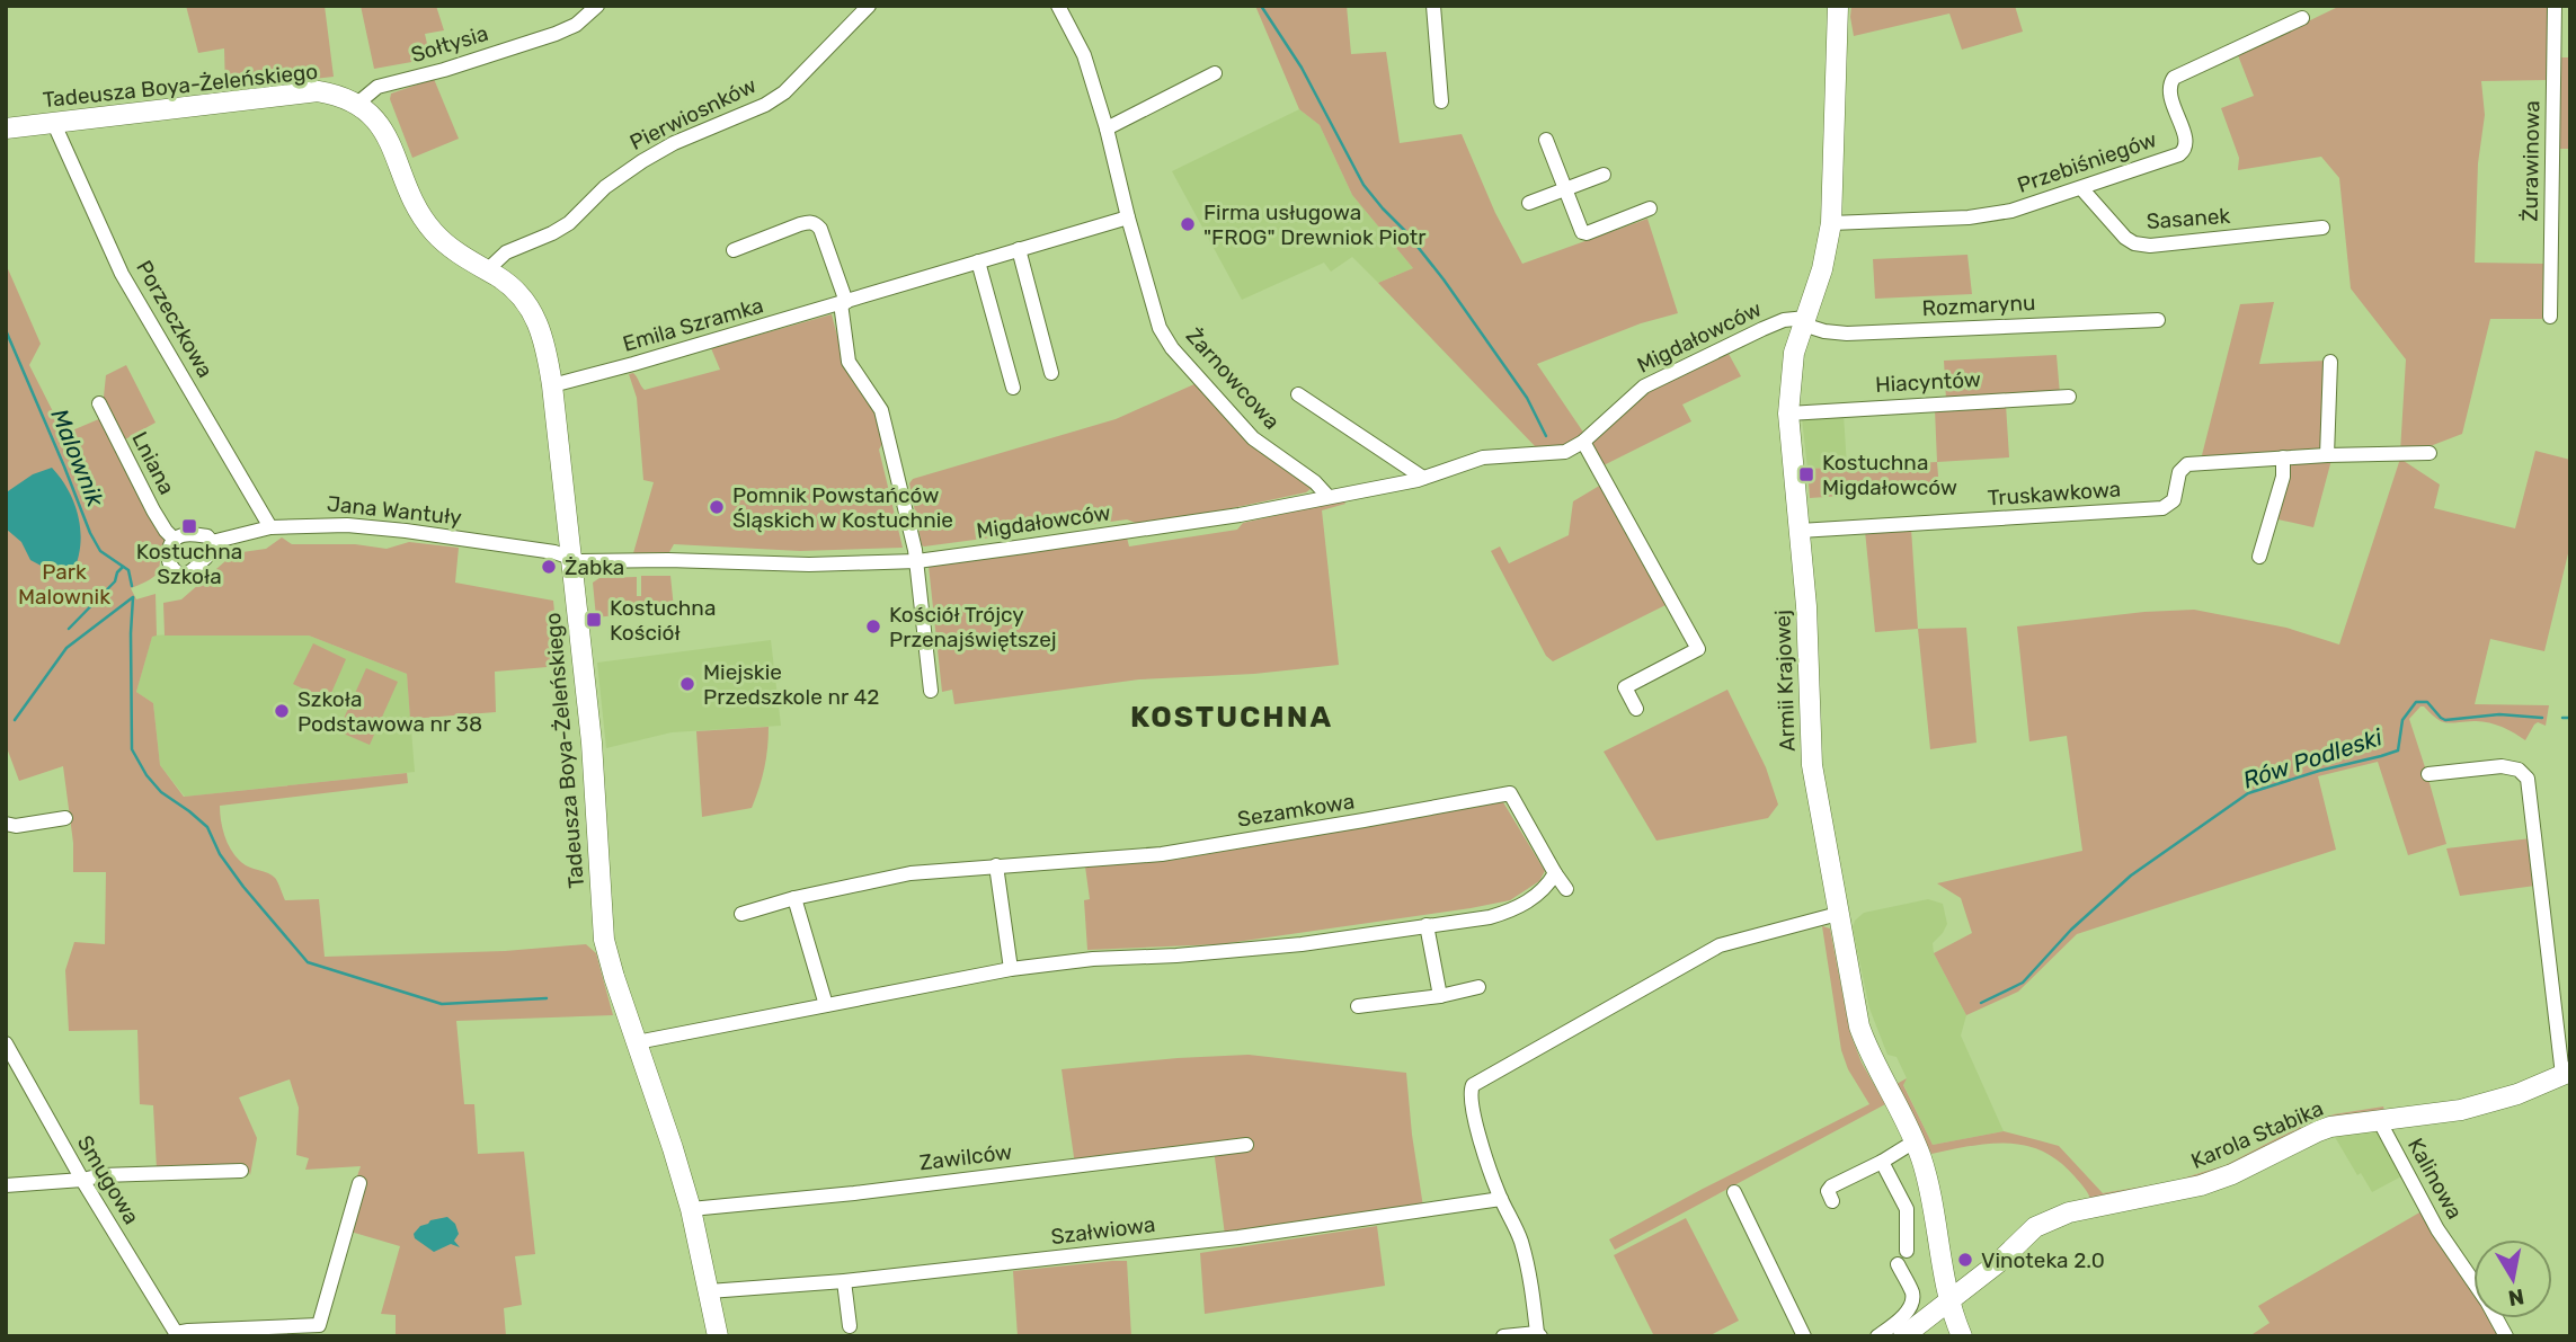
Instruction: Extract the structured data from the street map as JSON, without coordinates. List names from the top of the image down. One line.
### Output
{"streets":{"street":["Sołtysia","Tadeusza Boya-Żeleńskiego","Pierwiosnków","Żurawinowa","Przebiśniegów","Sasanek","Rozmarynu","Porzeczkowa","Emila Szramka","Migdałowców","Żarnowcowa","Hiacyntów","Lniana","Truskawkowa","Jana Wantuły","Armii Krajowej","Sezamkowa","Karola Stabika","Zawilców","Kalinowa","Smugowa","Szałwiowa"]},"crossings":[["Sołtysia","Tadeusza Boya-Żeleńskiego"],["Tadeusza Boya-Żeleńskiego","Pierwiosnków"],["Tadeusza Boya-Żeleńskiego","Porzeczkowa"],["Tadeusza Boya-Żeleńskiego","Emila Szramka"],["Tadeusza Boya-Żeleńskiego","Migdałowców"],["Tadeusza Boya-Żeleńskiego","Jana Wantuły"],["Tadeusza Boya-Żeleńskiego","Zawilców"],["Tadeusza Boya-Żeleńskiego","Szałwiowa"],["Przebiśniegów","Sasanek"],["Przebiśniegów","Armii Krajowej"],["Rozmarynu","Migdałowców"],["Rozmarynu","Armii Krajowej"],["Porzeczkowa","Jana Wantuły"],["Emila Szramka","Żarnowcowa"],["Migdałowców","Żarnowcowa"],["Migdałowców","Jana Wantuły"],["Migdałowców","Armii Krajowej"],["Hiacyntów","Armii Krajowej"],["Lniana","Jana Wantuły"],["Truskawkowa","Armii Krajowej"],["Armii Krajowej","Karola Stabika"],["Karola Stabika","Kalinowa"]],"districts":["KOSTUCHNA"],"water":["Malownik","Rów Podleski"],"parks":["Park Malownik"],"places":{"other":["Firma usługowa \"FROG\" Drewniok Piotr","Pomnik Powstańców Śląskich w Kostuchnie","Żabka","Kościół Trójcy Przenajświętszej","Miejskie Przedszkole nr 42","Szkoła Podstawowa nr 38","Vinoteka 2.0"],"transit":["Kostuchna Migdałowców","Kostuchna Szkoła","Kostuchna Kościół"]},"north":"bottom"}
